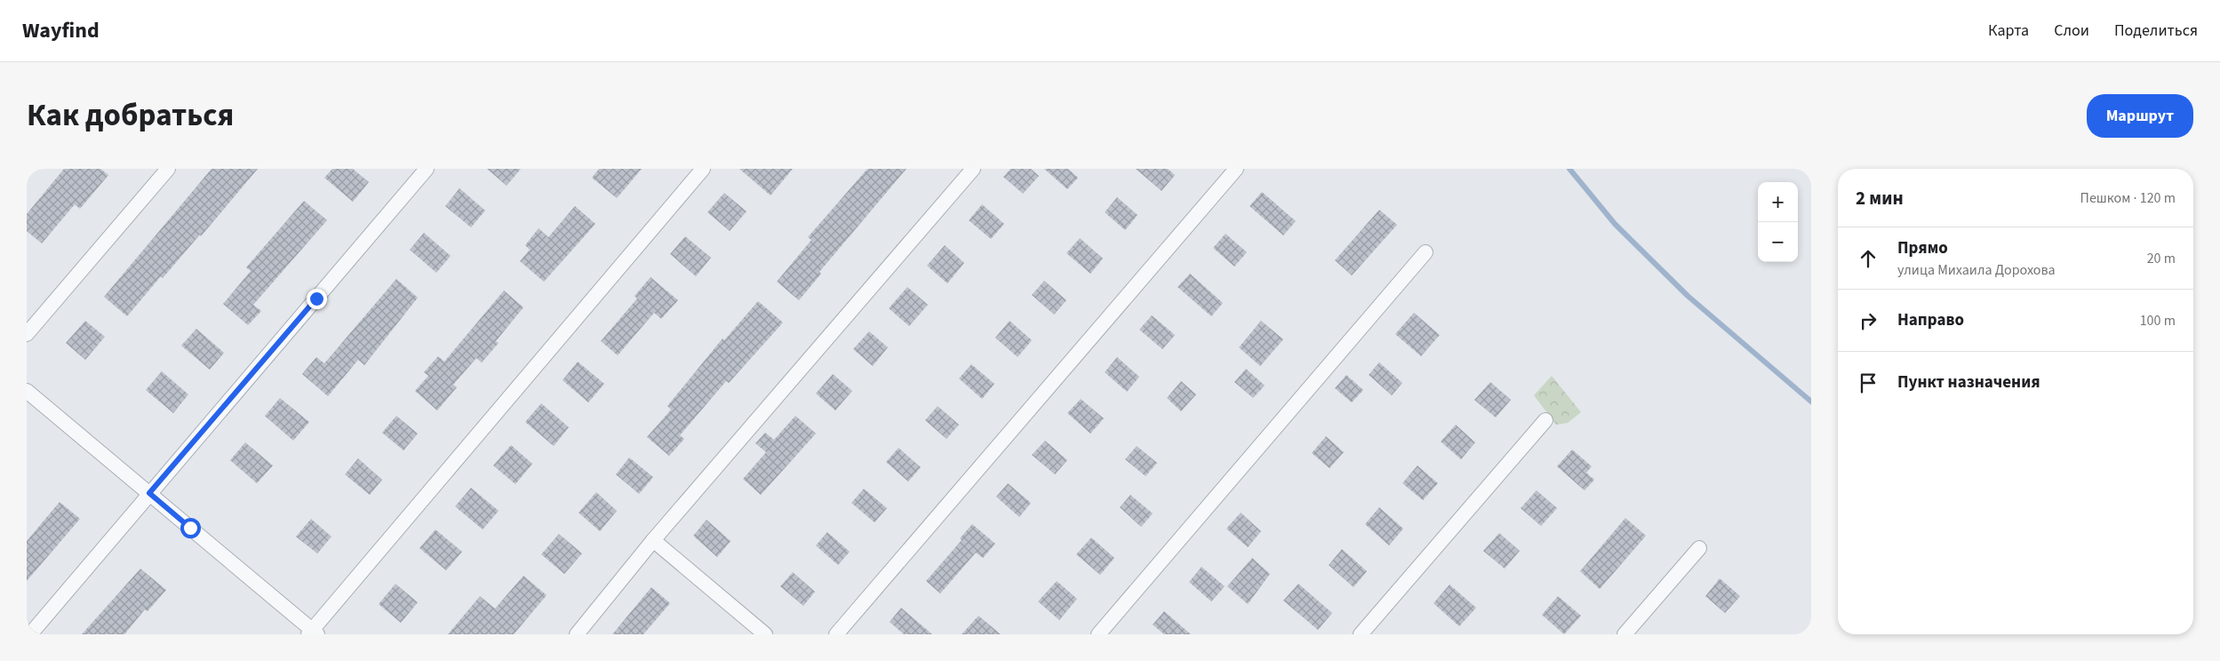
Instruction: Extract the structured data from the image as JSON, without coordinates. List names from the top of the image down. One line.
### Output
{"page":{"header":"Wayfind","nav":["Карта","Слои","Поделиться"],"title":"Как добраться","buttons":"Маршрут","heading":["2 мин","Пешком · 120 m"],"map_buttons":["+","−"],"list":[["Прямо","улица Михаила Дорохова","20 m"],["Направо","100 m"],"Пункт назначения"]}}
